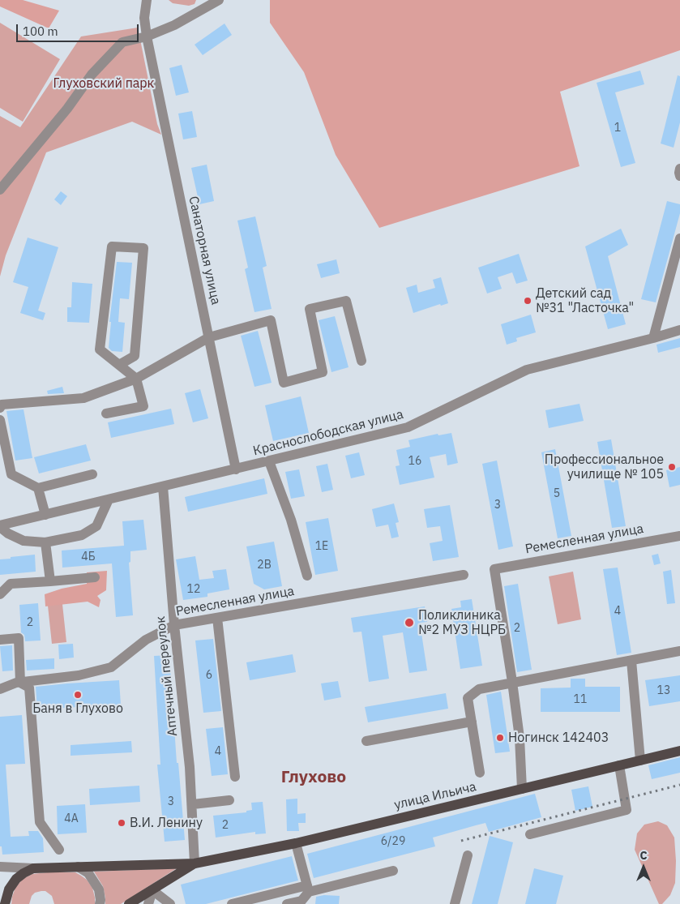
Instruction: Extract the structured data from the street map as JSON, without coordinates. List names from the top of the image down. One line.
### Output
{"streets":{"main road":["улица Ильича"],"street":["Санаторная улица","Краснослободская улица","Ремесленная улица","Аптечный переулок"]},"crossings":[["Санаторная улица","Краснослободская улица"],["Краснослободская улица","Аптечный переулок"],["Ремесленная улица","Аптечный переулок"],["Аптечный переулок","улица Ильича"]],"districts":["Глухово"],"parks":["Глуховский парк"],"places":["Детский сад №31 \"Ласточка\"","Профессиональное училище № 105","Поликлиника №2 МУЗ НЦРБ","Баня в Глухово","Ногинск 142403","В.И. Ленину"],"house_numbers":["1","16","5","3","1Е","4Б","2В","12","4","2","2","6","13","11","4","3","4А","2","6/29"],"scale_bar":"100 m","north":"top"}
